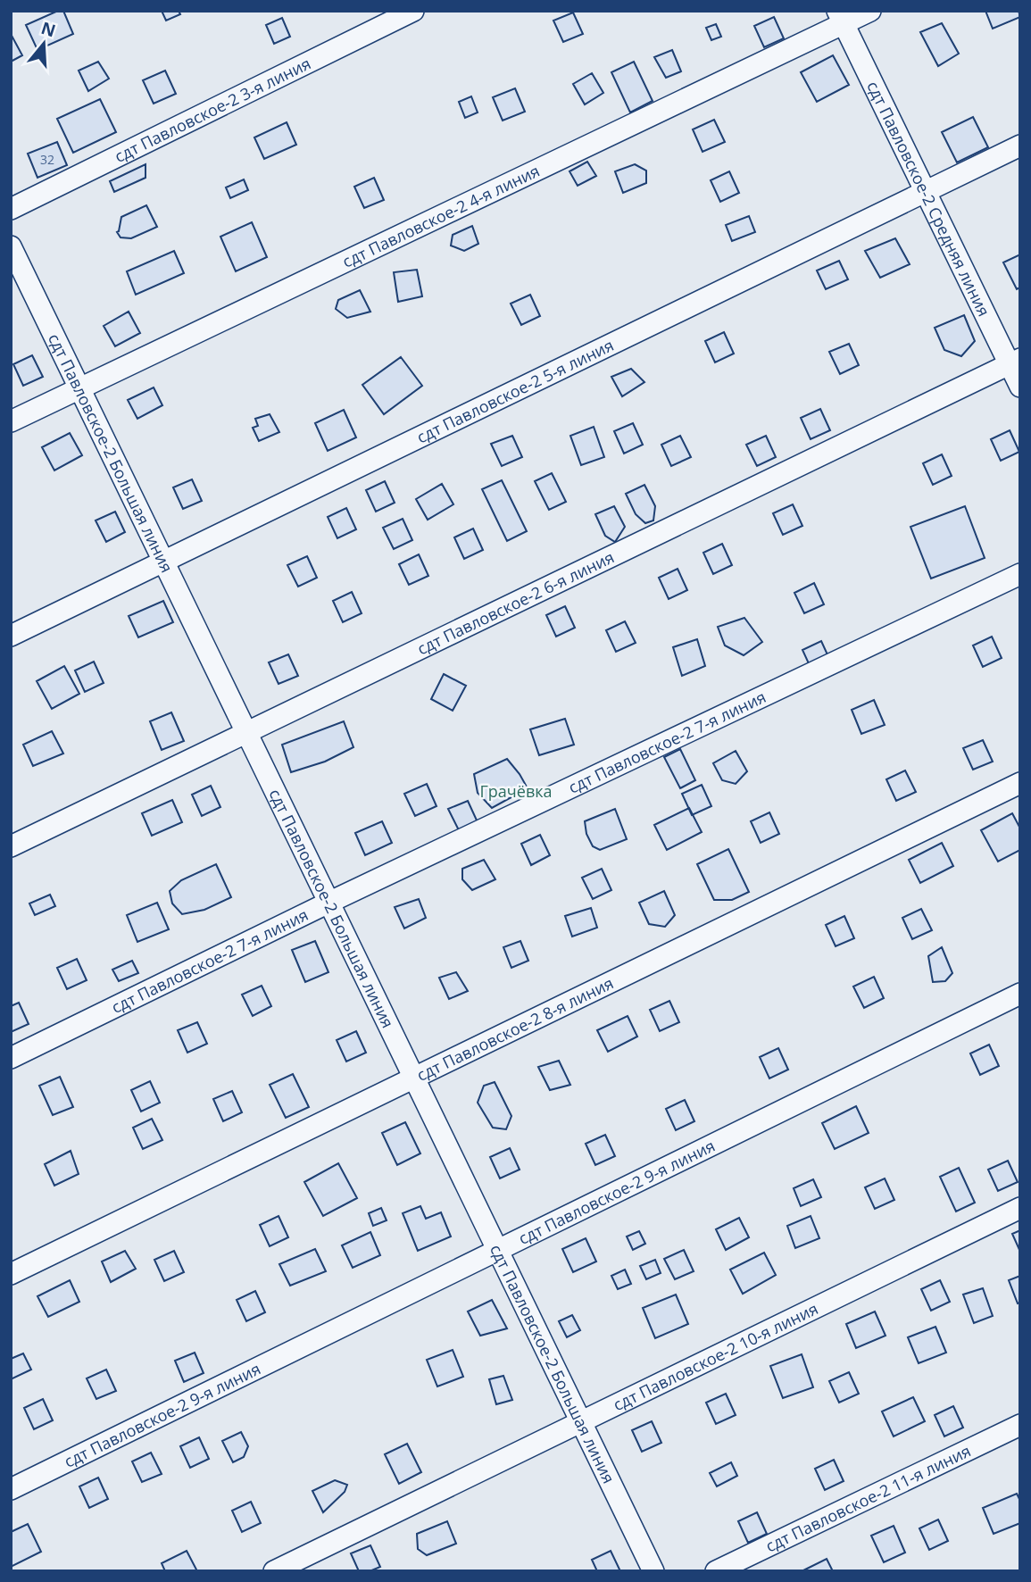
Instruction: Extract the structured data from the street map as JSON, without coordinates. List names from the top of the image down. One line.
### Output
{"streets":{"lane":["сдт Павловское-2 3-я линия","сдт Павловское-2 Средняя линия","сдт Павловское-2 4-я линия","сдт Павловское-2 5-я линия","сдт Павловское-2 Большая линия","сдт Павловское-2 6-я линия","сдт Павловское-2 7-я линия","сдт Павловское-2 8-я линия","сдт Павловское-2 9-я линия","сдт Павловское-2 10-я линия","сдт Павловское-2 11-я линия"]},"crossings":[["сдт Павловское-2 Средняя линия","сдт Павловское-2 4-я линия"],["сдт Павловское-2 Средняя линия","сдт Павловское-2 5-я линия"],["сдт Павловское-2 Средняя линия","сдт Павловское-2 6-я линия"],["сдт Павловское-2 4-я линия","сдт Павловское-2 Большая линия"],["сдт Павловское-2 5-я линия","сдт Павловское-2 Большая линия"],["сдт Павловское-2 Большая линия","сдт Павловское-2 6-я линия"],["сдт Павловское-2 Большая линия","сдт Павловское-2 7-я линия"],["сдт Павловское-2 Большая линия","сдт Павловское-2 8-я линия"],["сдт Павловское-2 Большая линия","сдт Павловское-2 9-я линия"],["сдт Павловское-2 Большая линия","сдт Павловское-2 10-я линия"]],"parks":["Грачёвка"],"house_numbers":["32"],"north":"top"}
